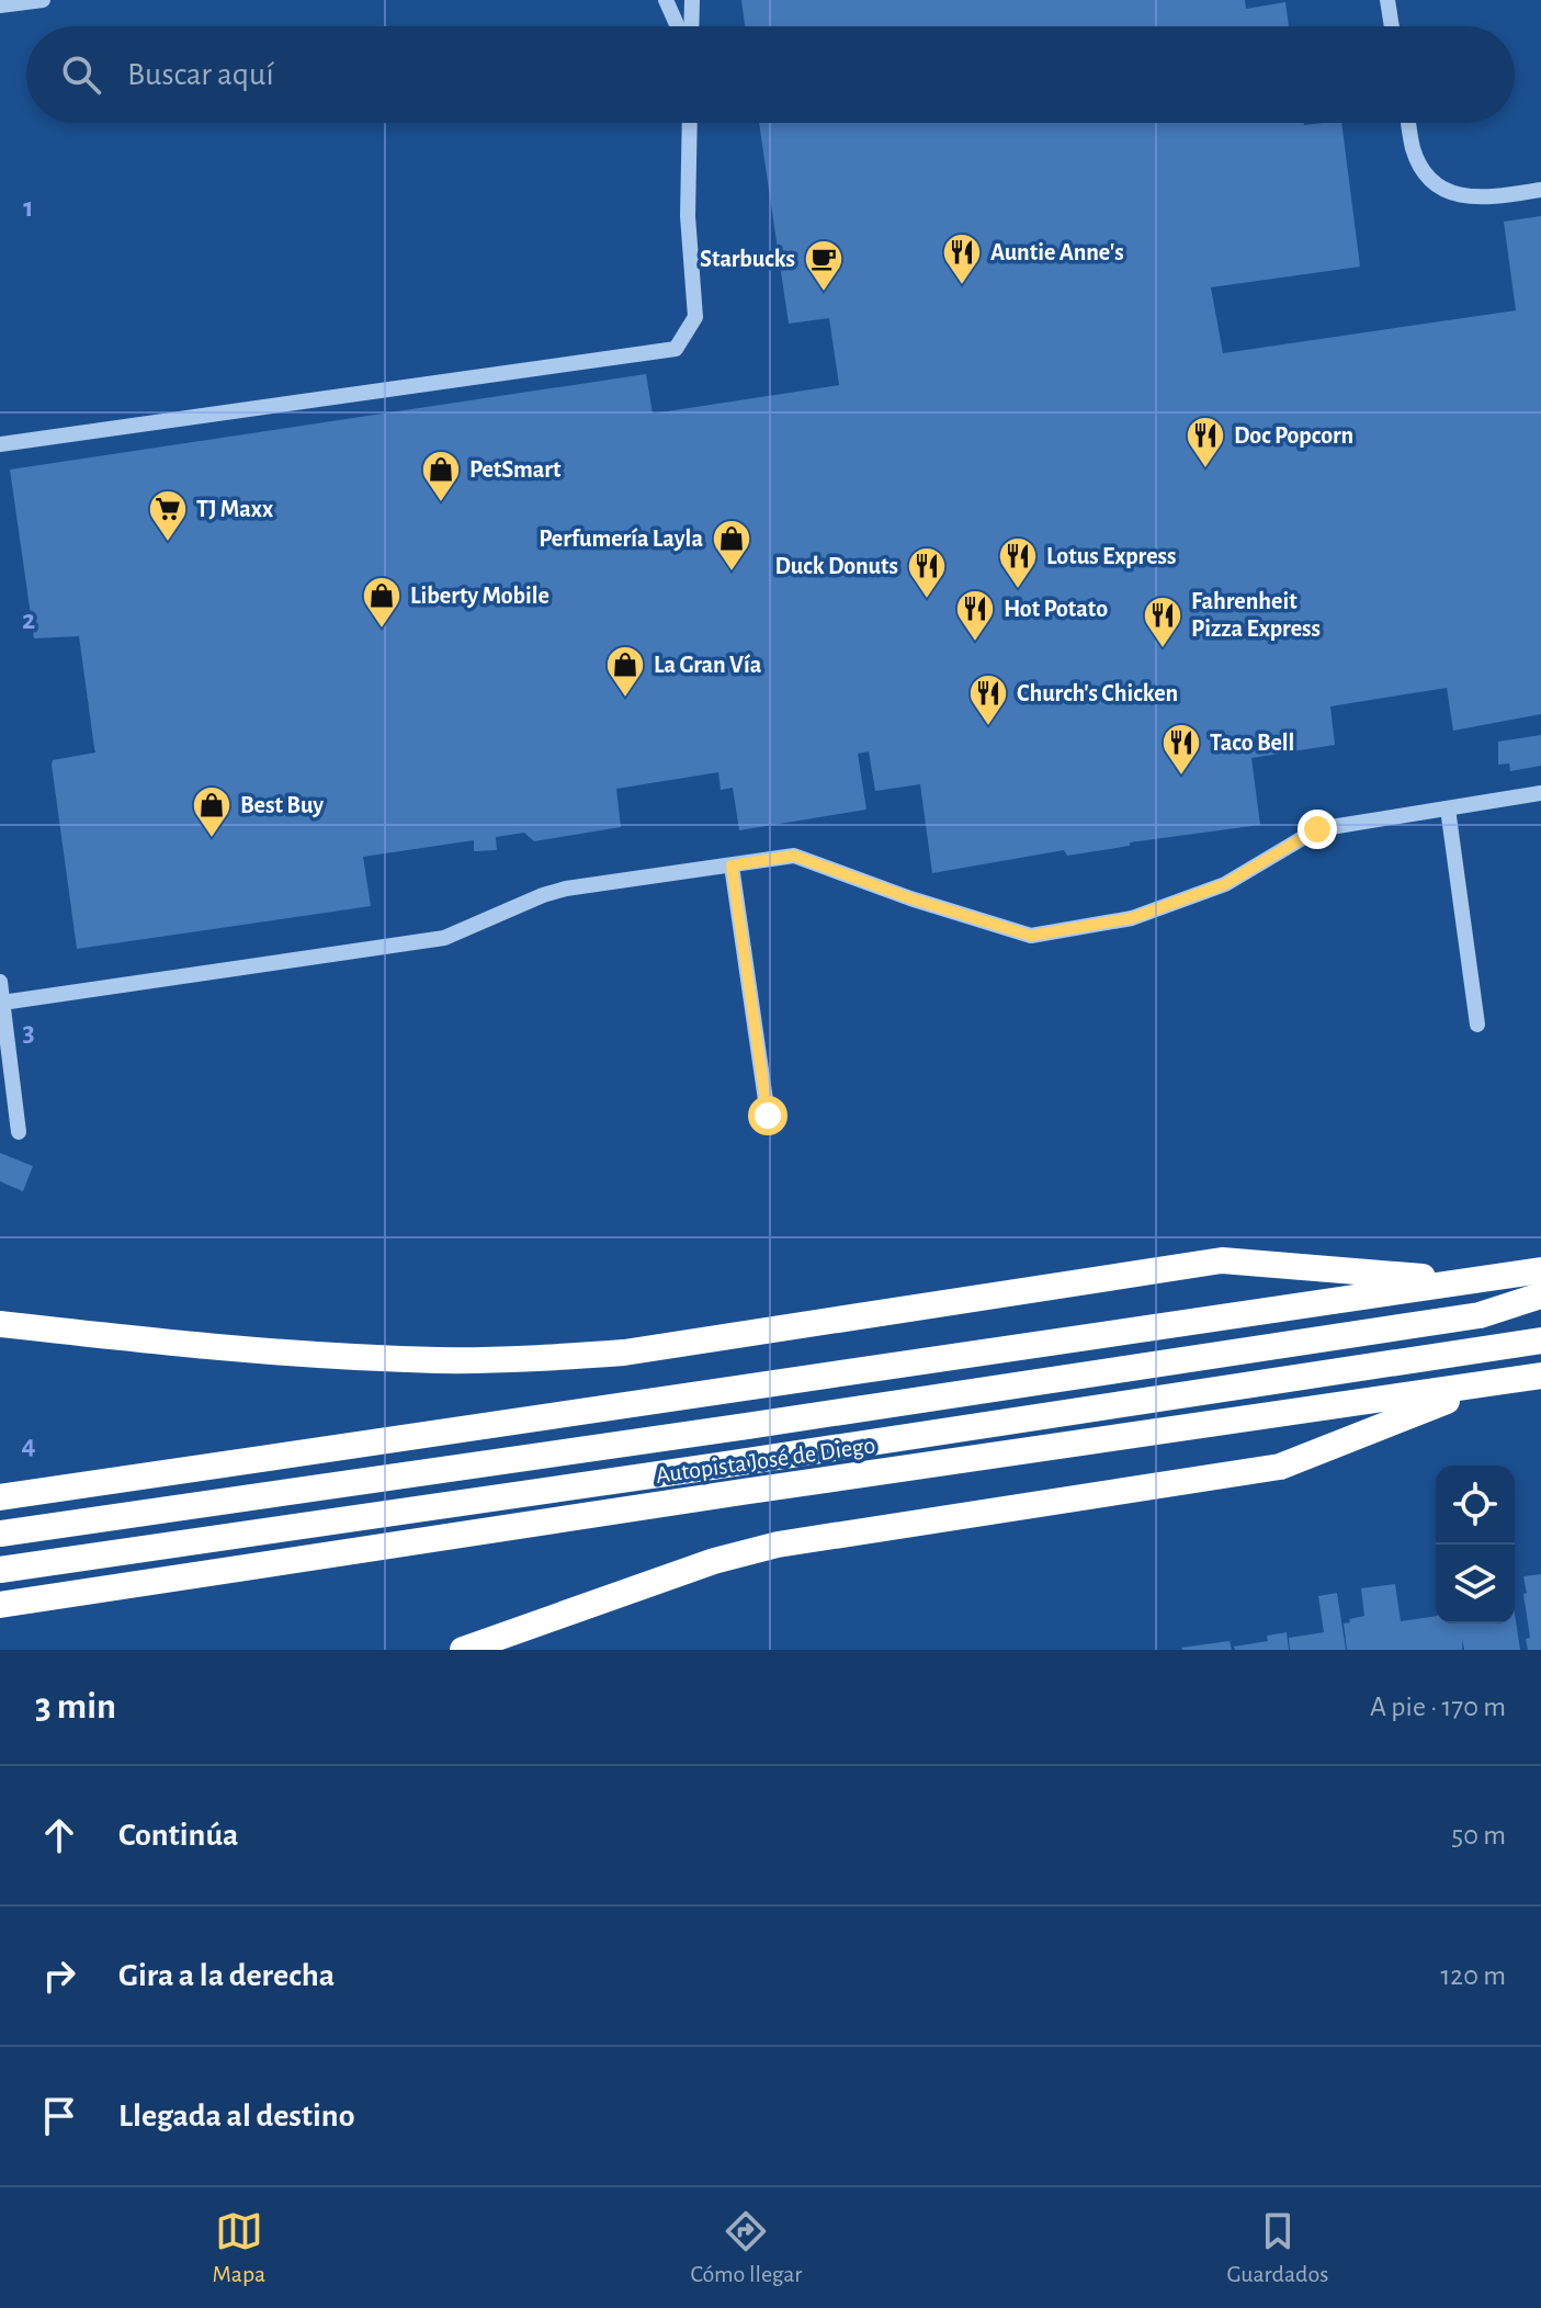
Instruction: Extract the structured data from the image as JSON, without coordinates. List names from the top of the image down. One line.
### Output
{"streets":{"highway":["Autopista José de Diego"]},"places":{"restaurant":["Auntie Anne's","Doc Popcorn","Lotus Express","Duck Donuts","Hot Potato","Fahrenheit Pizza Express","Church's Chicken","Taco Bell"],"cafe":["Starbucks"],"shop":["PetSmart","Perfumería Layla","Liberty Mobile","La Gran Vía","Best Buy"],"supermarket":["TJ Maxx"]},"page":{"search":"Buscar aquí","heading":["3 min","A pie · 170 m"],"list":[["Continúa","50 m"],["Gira a la derecha","120 m"],"Llegada al destino"],"nav":["Mapa","Cómo llegar","Guardados"]},"grid":{"rows":["1","2","3","4"]}}
